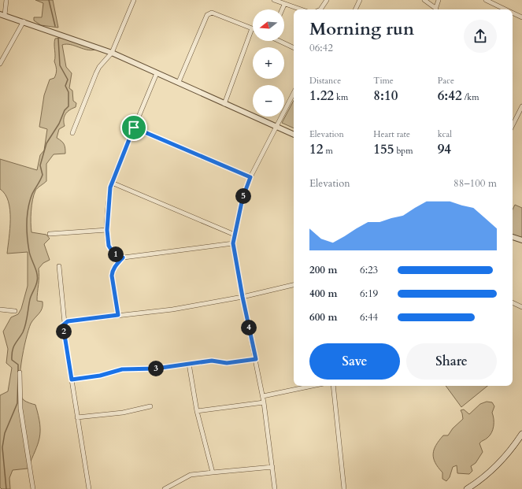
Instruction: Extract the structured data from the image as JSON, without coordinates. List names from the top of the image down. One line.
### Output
{"north":"left","page":{"map_buttons":["+","−"],"heading":["Morning run","06:42"],"stats":[["Distance","1.22 km"],["Time","8:10"],["Pace","6:42 /km"],["Elevation","12 m"],["Heart rate","155 bpm"],["kcal","94"]],"chart":["Elevation","88–100 m"],"pins":["5","1","4","2","3"],"list":[{"name":"200 m","note":"6:23"},{"name":"400 m","note":"6:19"},{"name":"600 m","note":"6:44"}],"buttons":["Save","Share"]}}
